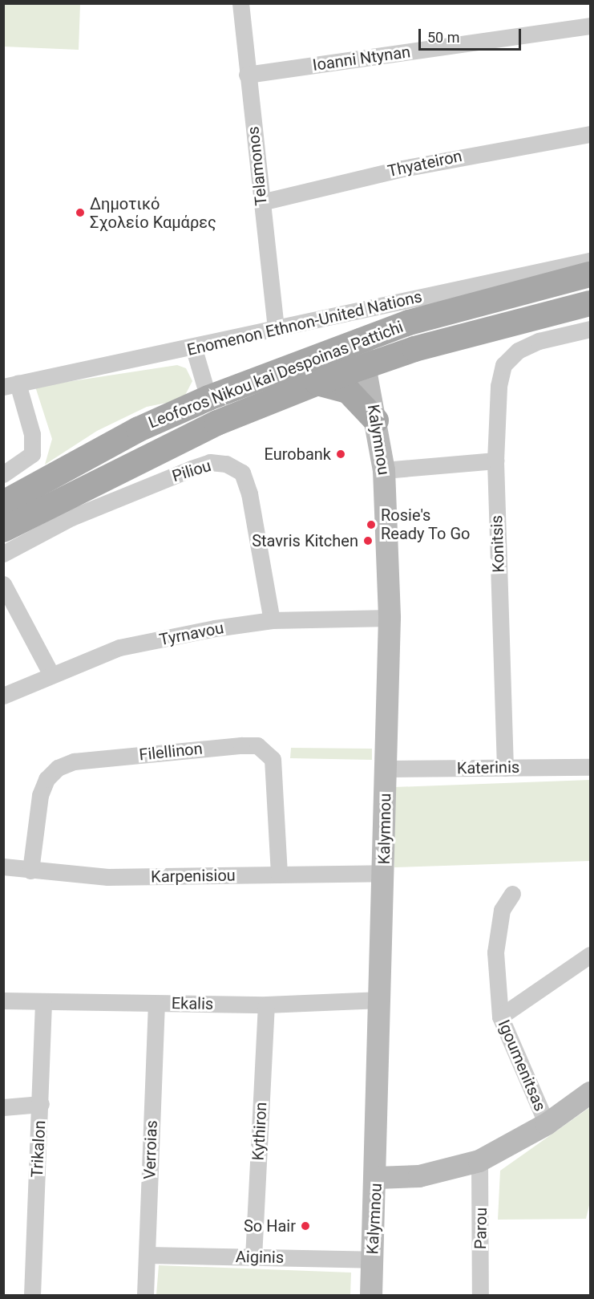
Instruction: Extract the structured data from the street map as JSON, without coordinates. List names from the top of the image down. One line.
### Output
{"streets":{"main road":["Leoforos Nikou kai Despoinas Pattichi"],"street":["Ioanni Ntynan","Thyateiron","Telamonos","Enomenon Ethnon-United Nations","Kalymnou","Piliou","Konitsis","Tyrnavou","Filellinon","Katerinis","Karpenisiou","Ekalis","Igoumenitsas","Kythiron","Trikalon","Verroias","Parou","Aiginis"]},"crossings":[["Ioanni Ntynan","Telamonos"],["Thyateiron","Telamonos"],["Telamonos","Enomenon Ethnon-United Nations"],["Leoforos Nikou kai Despoinas Pattichi","Kalymnou"],["Kalymnou","Tyrnavou"],["Kalymnou","Katerinis"],["Kalymnou","Karpenisiou"],["Kalymnou","Ekalis"],["Kalymnou","Aiginis"],["Piliou","Tyrnavou"],["Konitsis","Katerinis"],["Filellinon","Karpenisiou"],["Ekalis","Kythiron"],["Ekalis","Trikalon"],["Ekalis","Verroias"],["Kythiron","Aiginis"],["Verroias","Aiginis"]],"places":["Δημοτικό Σχολείο Καμάρες","Eurobank","Rosie's Ready To Go","Stavris Kitchen","So Hair"],"scale_bar":"50 m"}
